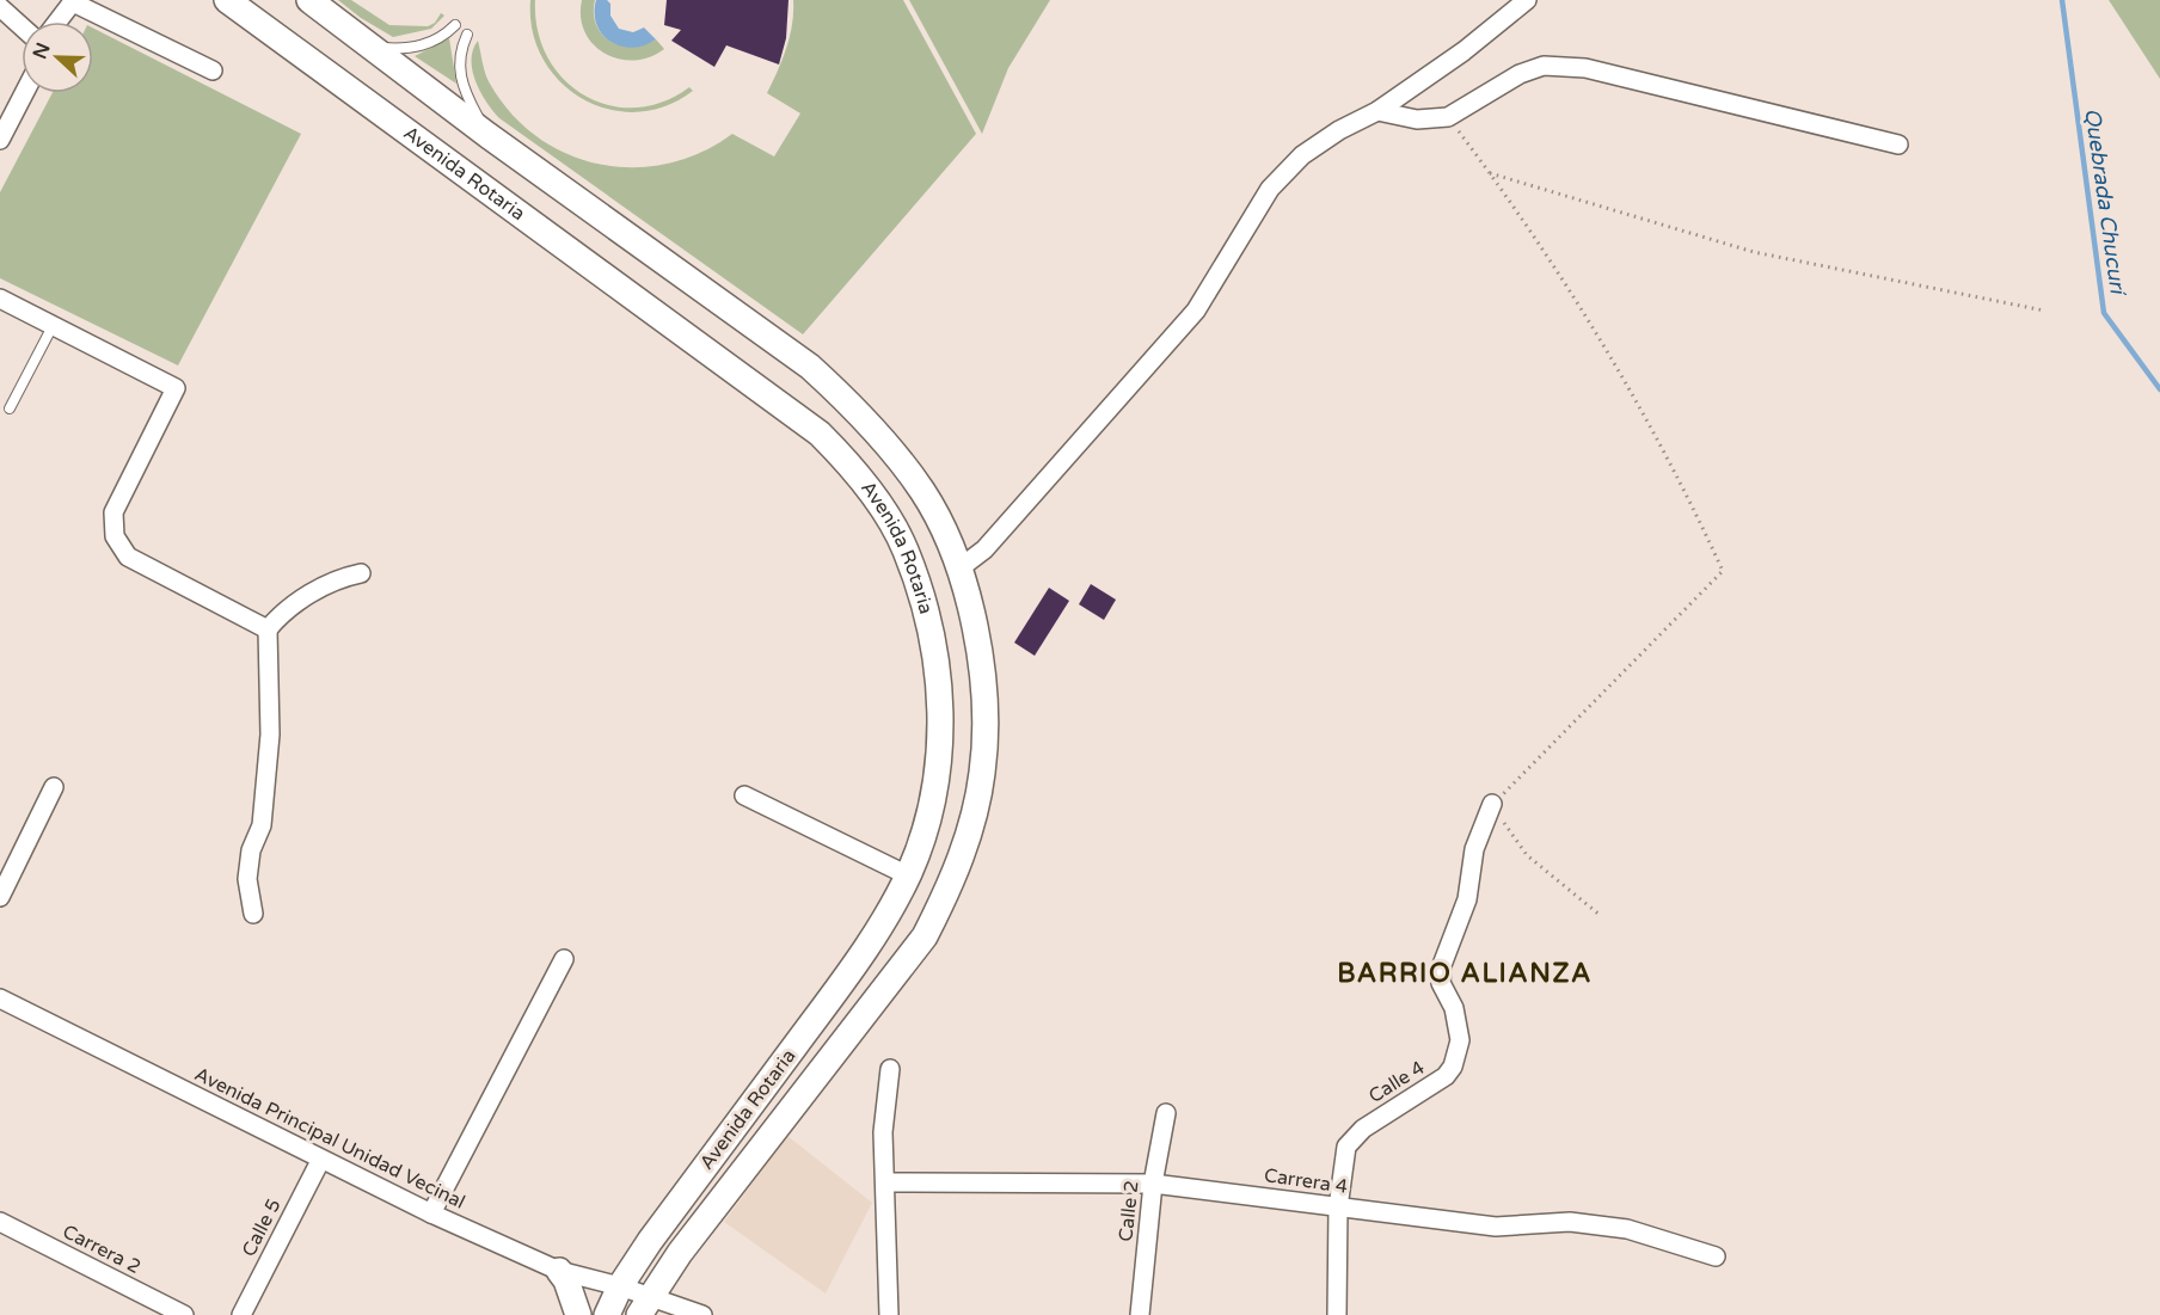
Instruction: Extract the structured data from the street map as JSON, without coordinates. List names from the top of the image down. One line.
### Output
{"streets":{"main road":["Avenida Rotaria"],"street":["Calle 4","Avenida Principal Unidad Vecinal","Carrera 4","Calle 2","Calle 5","Carrera 2"]},"crossings":[["Avenida Rotaria","Avenida Principal Unidad Vecinal"],["Calle 4","Carrera 4"],["Avenida Principal Unidad Vecinal","Calle 5"],["Carrera 4","Calle 2"]],"districts":["BARRIO ALIANZA"],"water":["Quebrada Chucurí"],"north":"left"}
